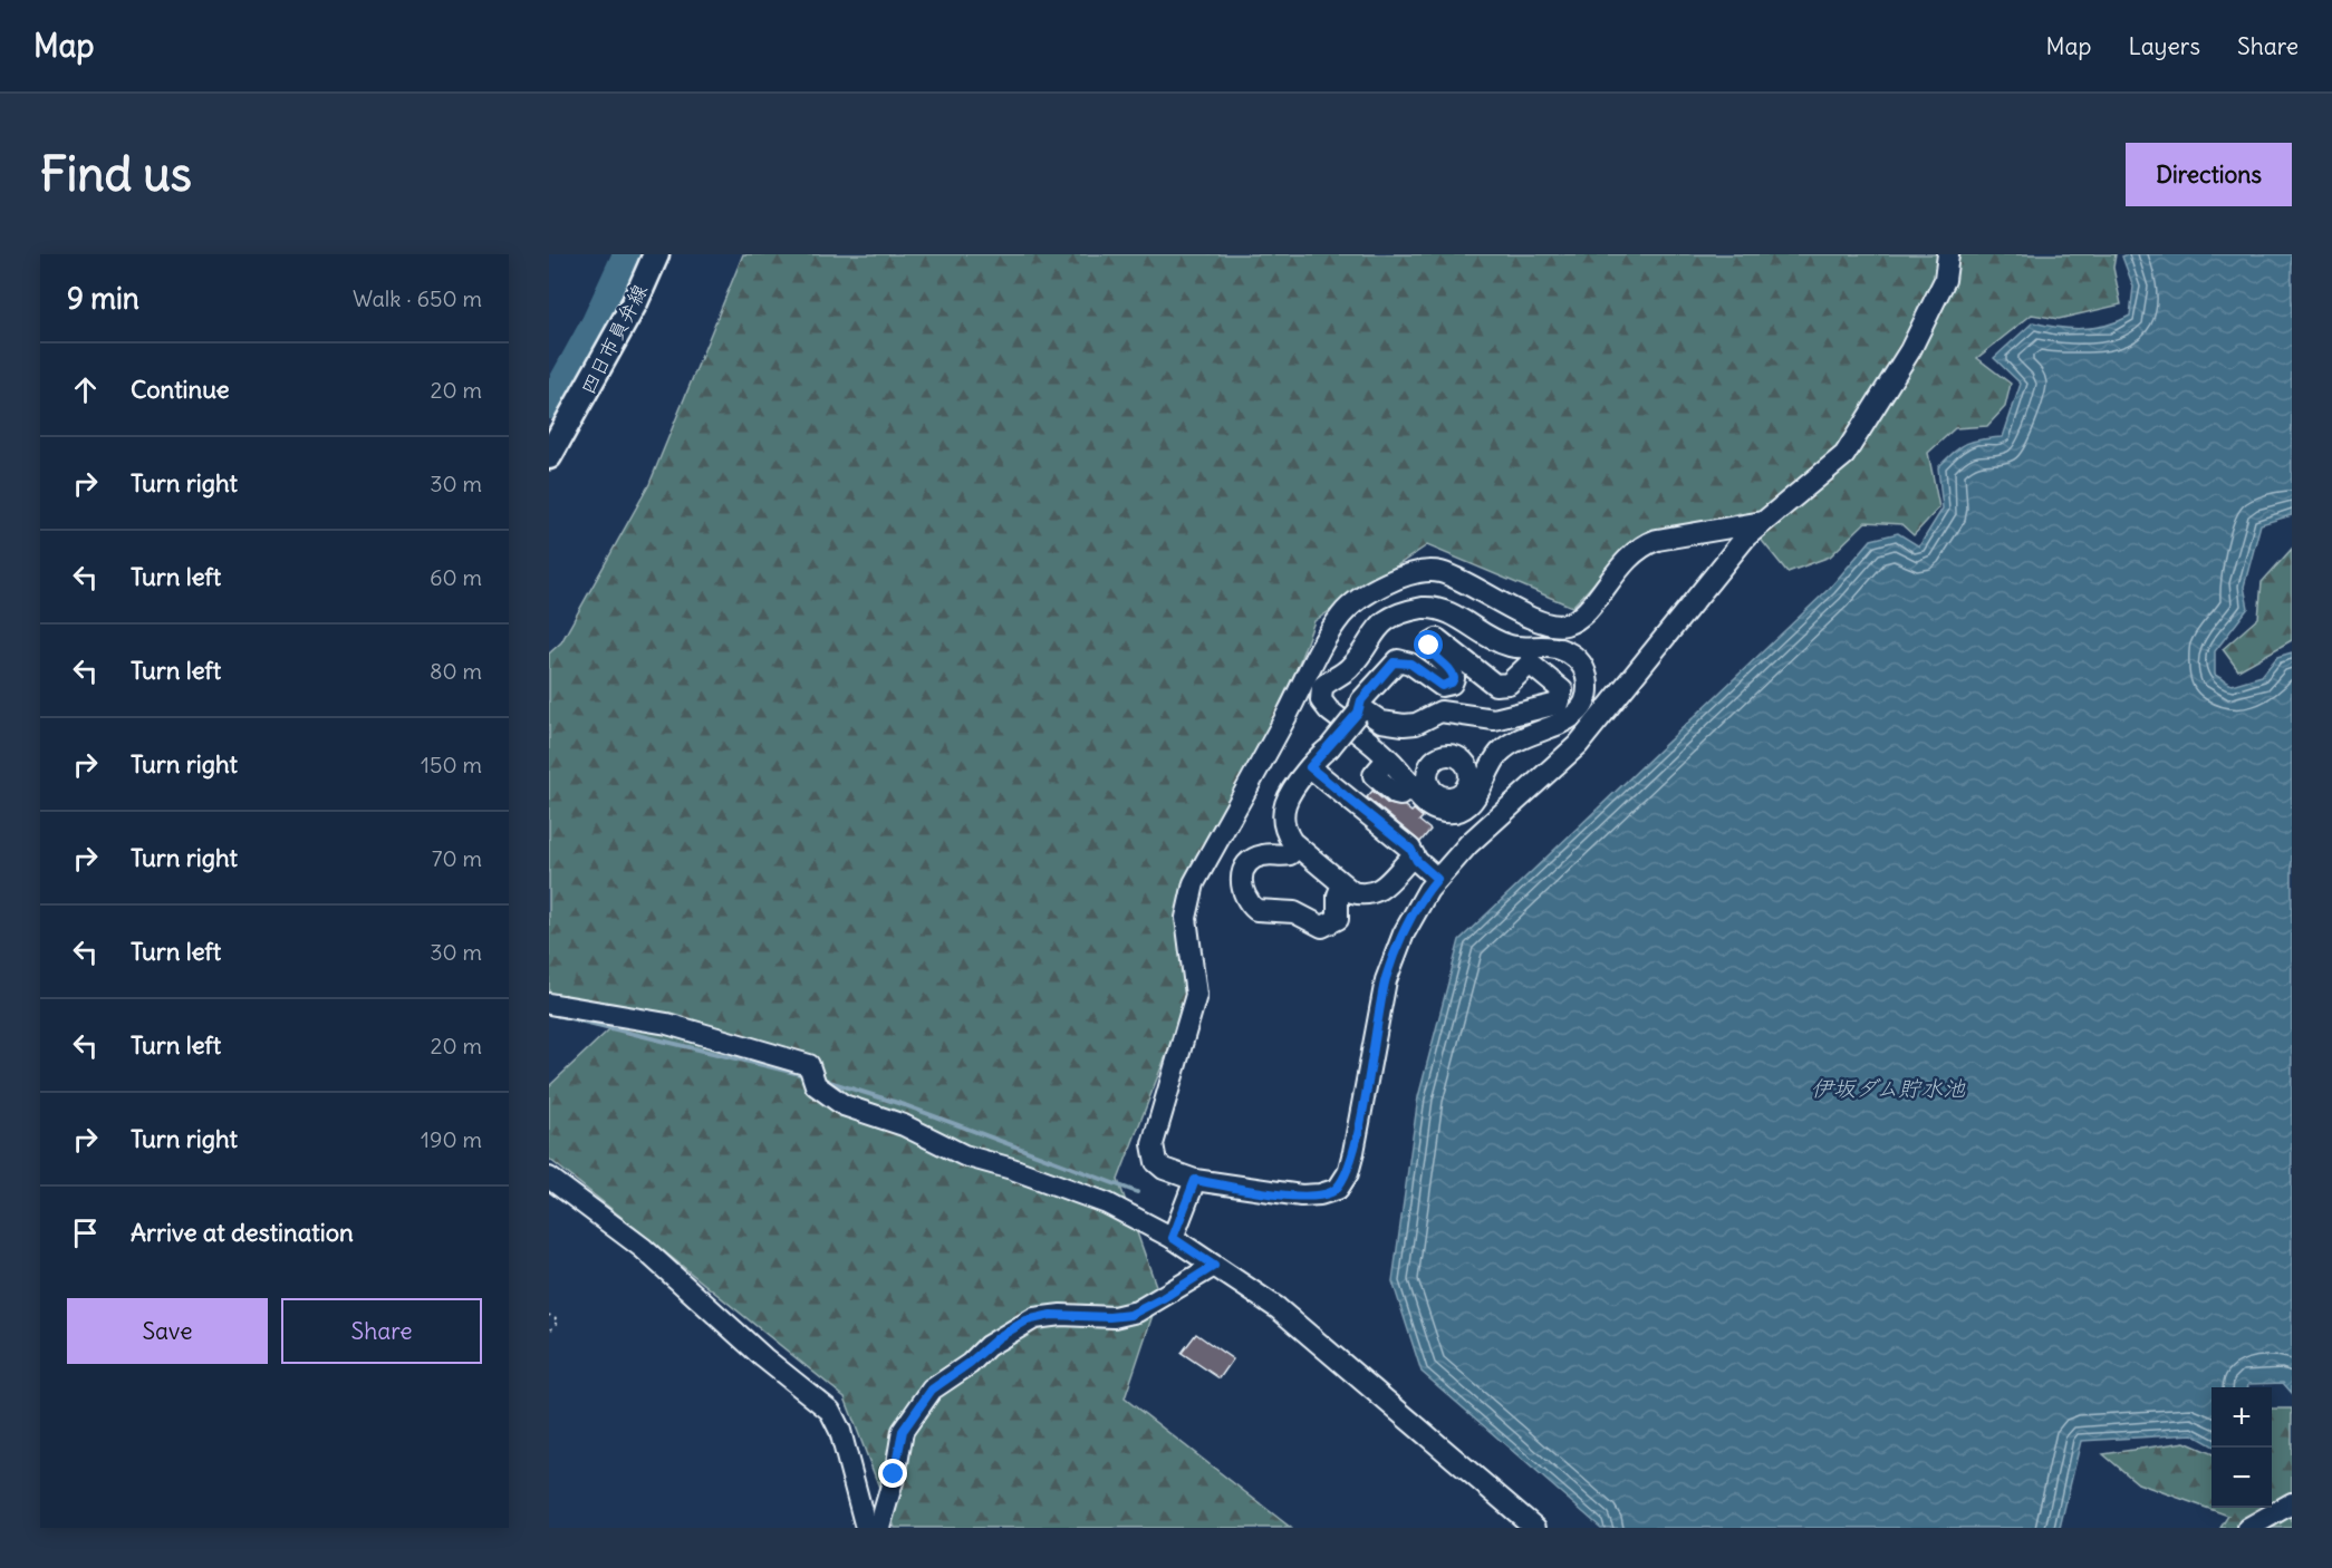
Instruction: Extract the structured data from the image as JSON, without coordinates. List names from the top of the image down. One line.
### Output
{"streets":{"main road":["四日市員弁線"]},"water":["伊坂ダム貯水池"],"page":{"header":"Map","nav":["Map","Layers","Share"],"buttons":["Directions",["Save","Share"]],"title":"Find us","heading":["9 min","Walk · 650 m"],"list":[["Continue","20 m"],["Turn right","30 m"],["Turn left","60 m"],["Turn left","80 m"],["Turn right","150 m"],["Turn right","70 m"],["Turn left","30 m"],["Turn left","20 m"],["Turn right","190 m"],"Arrive at destination"],"map_buttons":["+","−"]}}
